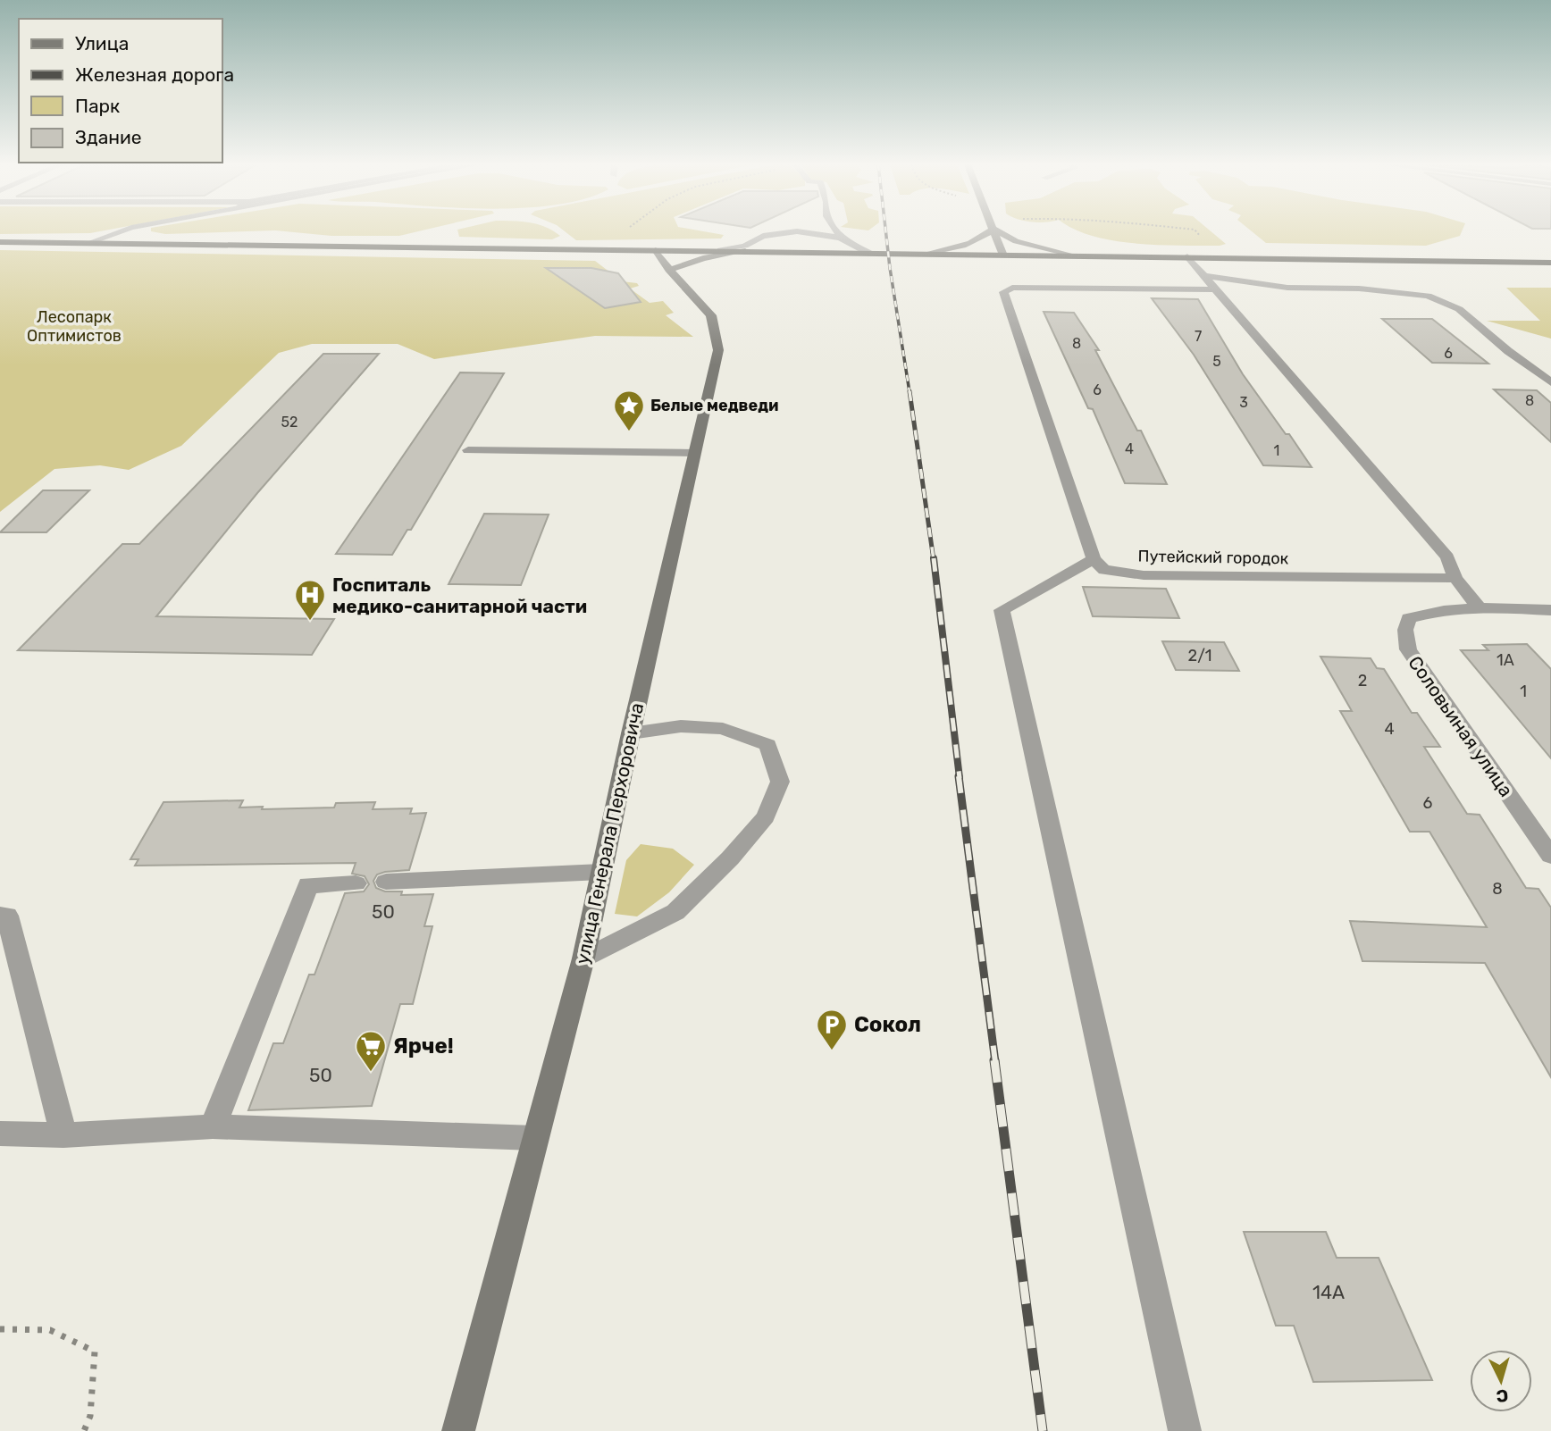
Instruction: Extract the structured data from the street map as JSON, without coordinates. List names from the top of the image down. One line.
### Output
{"streets":{"street":["Путейский городок","Соловьиная улица","улица Генерала Перхоровича"]},"parks":["Лесопарк Оптимистов"],"places":{"place":["Белые медведи"],"hospital":["Госпиталь медико-санитарной части"],"parking":["Сокол"],"supermarket":["Ярче!"]},"house_numbers":["7","8","6","5","6","8","3","52","4","1","2/1","1А","2","1","4","6","8","50","50","14А"],"legend":["Улица","Железная дорога","Парк","Здание"],"north":"bottom"}
